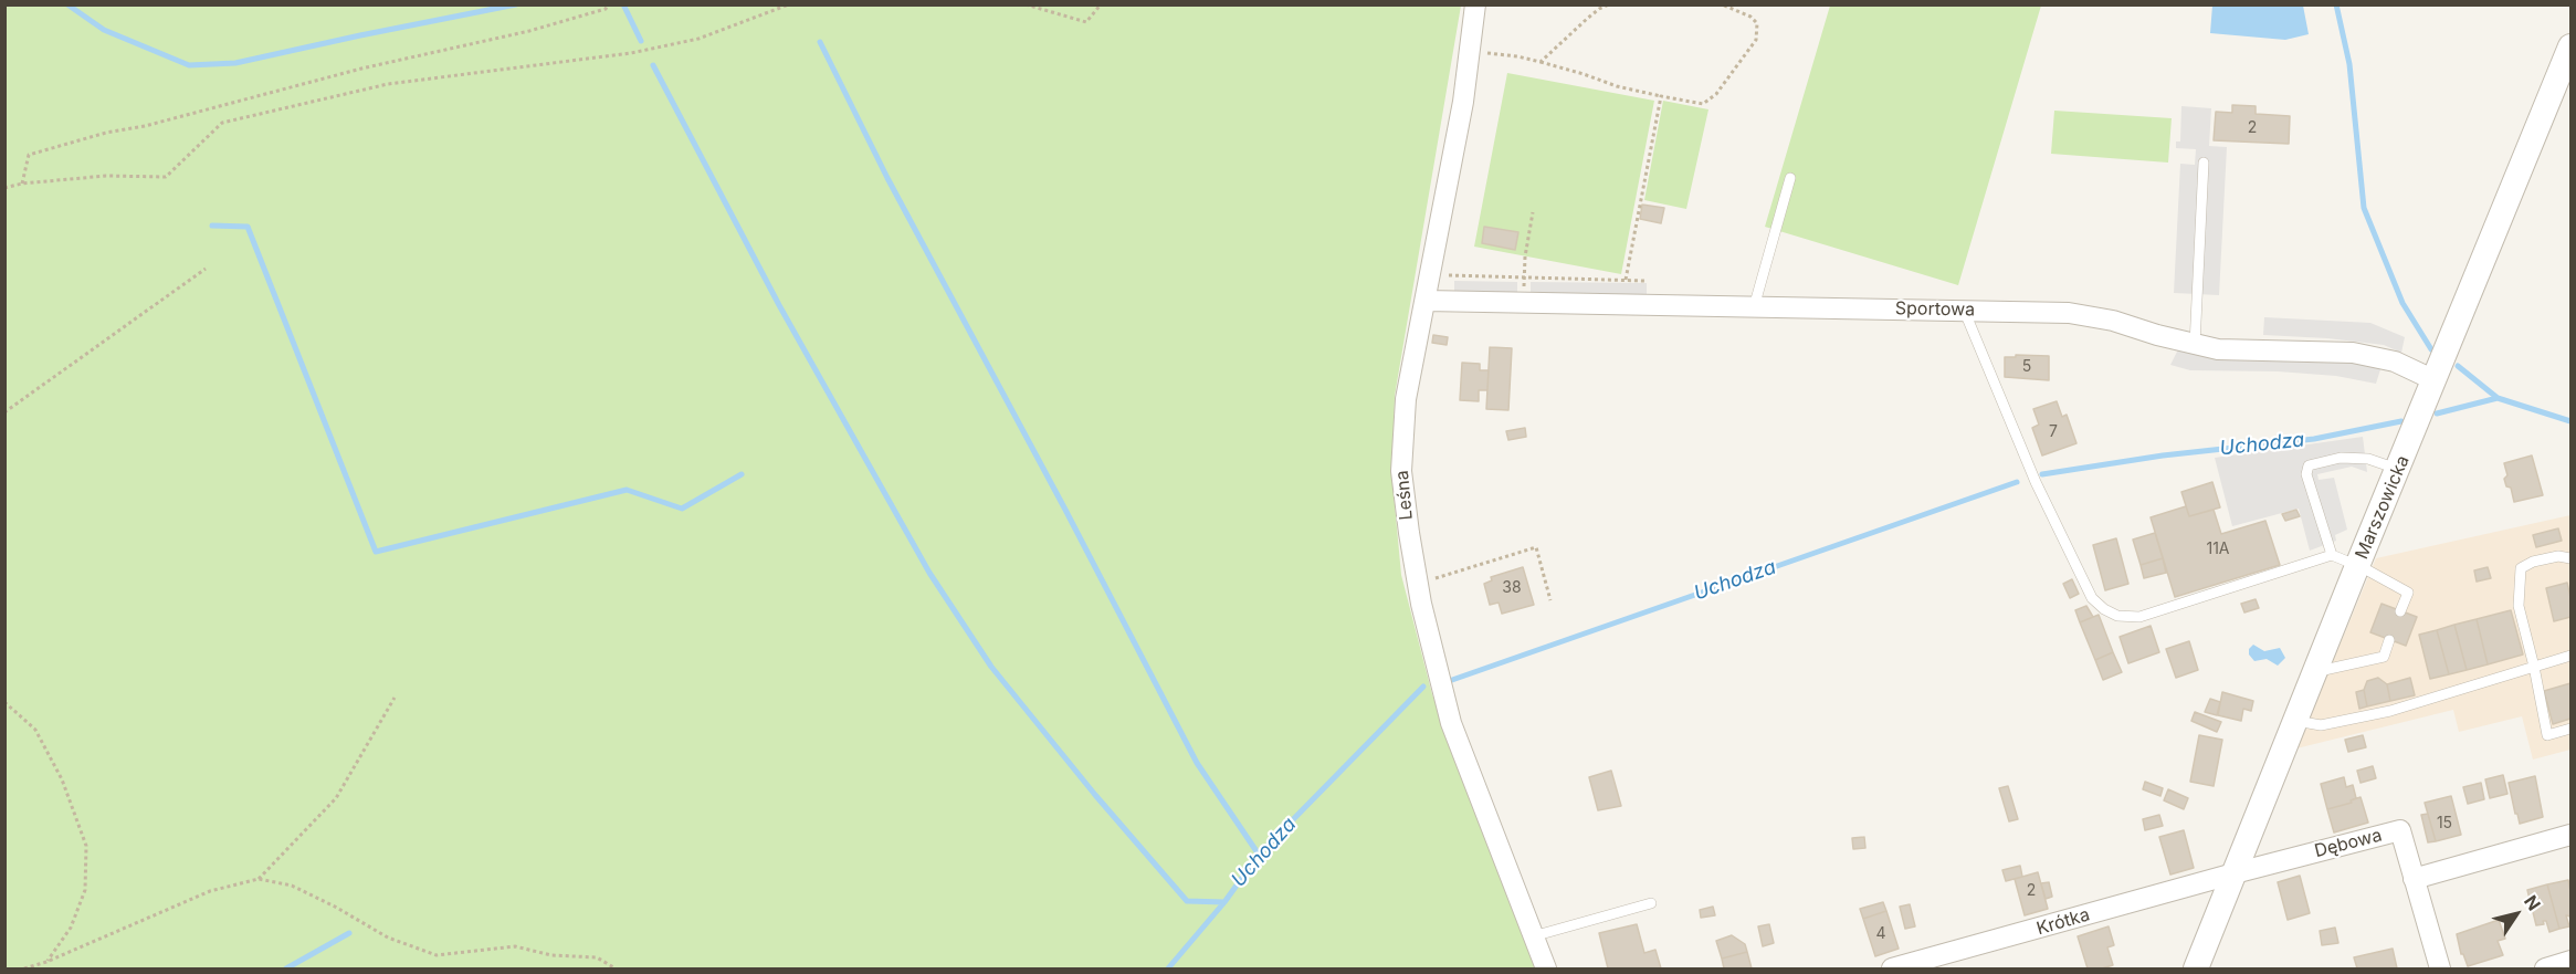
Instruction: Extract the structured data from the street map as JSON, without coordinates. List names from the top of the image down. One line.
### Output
{"streets":{"street":["Sportowa","Leśna","Marszowicka","Dębowa","Krótka"]},"crossings":[["Sportowa","Leśna"],["Sportowa","Marszowicka"],["Marszowicka","Dębowa"],["Marszowicka","Krótka"],["Dębowa","Krótka"]],"water":["Uchodza"],"house_numbers":["2","5","7","11A","38","15","2","4"],"north":"top right"}
